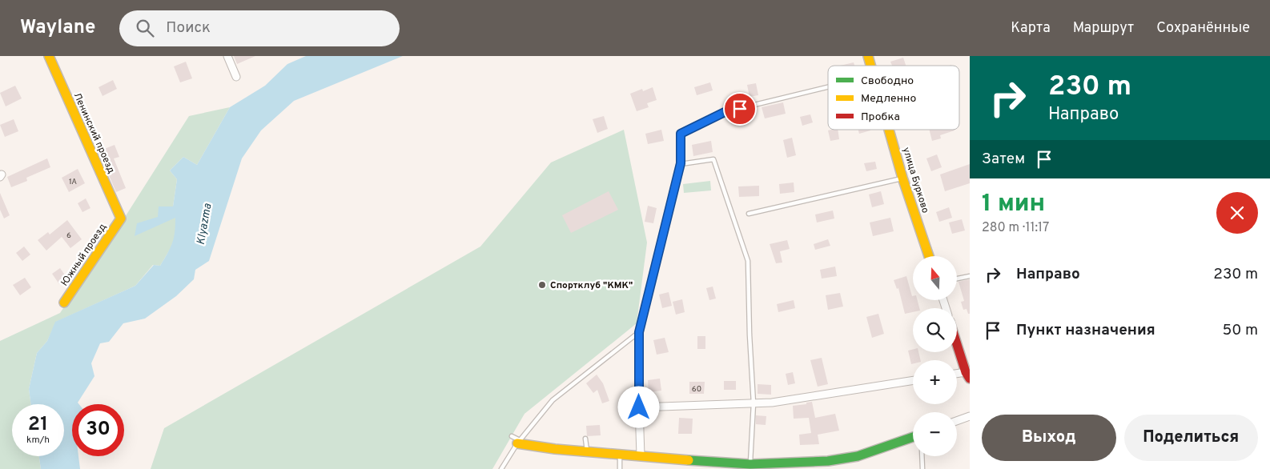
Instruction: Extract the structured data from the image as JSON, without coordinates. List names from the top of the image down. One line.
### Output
{"streets":{"street":["Ленинский проезд","улица Бурково","Южный проезд"]},"crossings":[["Ленинский проезд","Южный проезд"]],"water":["Klyazma"],"places":["Спортклуб \"КМК\""],"house_numbers":["1А","6","60"],"legend":["Свободно","Медленно","Пробка"],"north":"top","page":{"header":"Waylane","search":"Поиск","nav":["Карта","Маршрут","Сохранённые"],"turn":["230 m","Направо"],"then":"Затем","heading":["1 мин","280 m · 11:17"],"list":[{"name":"Направо","value":"230 m"},{"name":"Пункт назначения","value":"50 m"}],"map_buttons":["+","−"],"speed":"21 km/h","limit":"30","buttons":["Выход","Поделиться"]}}
